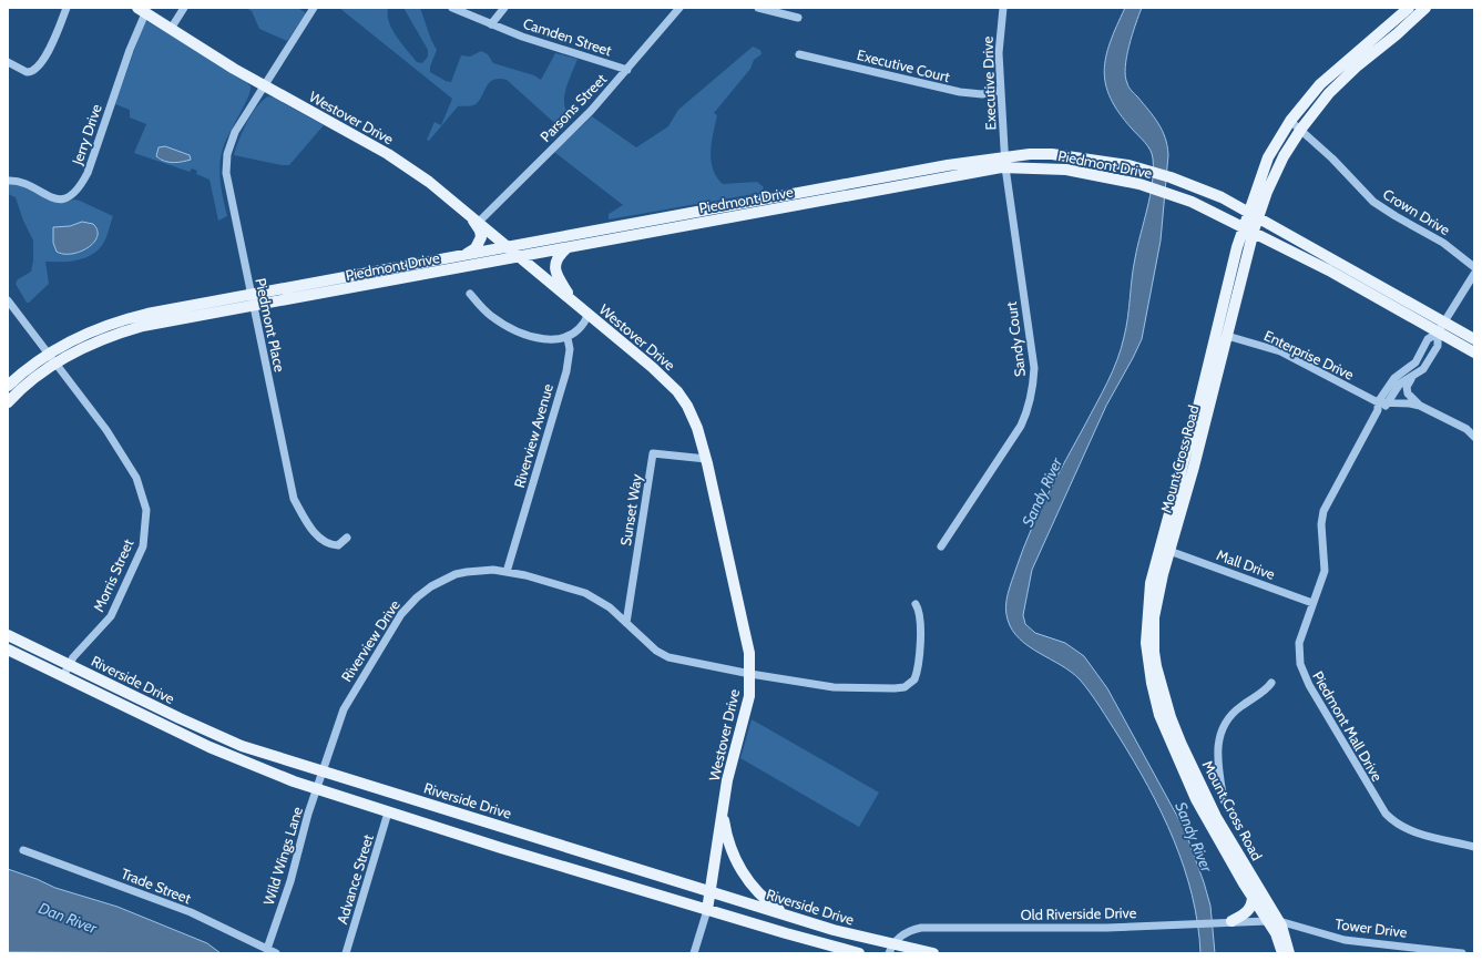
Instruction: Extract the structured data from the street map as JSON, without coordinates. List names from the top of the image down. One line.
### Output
{"streets":{"main road":["Westover Drive","Piedmont Drive","Mount Cross Road","Riverside Drive"],"street":["Camden Street","Executive Court","Executive Drive","Parsons Street","Jerry Drive","Crown Drive","Piedmont Place","Sandy Court","Enterprise Drive","Riverview Avenue","Sunset Way","Mall Drive","Morris Street","Riverview Drive","Piedmont Mall Drive","Wild Wings Lane","Advance Street","Trade Street","Old Riverside Drive","Tower Drive"]},"crossings":[["Camden Street","Parsons Street"],["Executive Court","Executive Drive"],["Executive Drive","Piedmont Drive"],["Executive Drive","Sandy Court"],["Parsons Street","Westover Drive"],["Westover Drive","Jerry Drive"],["Westover Drive","Piedmont Drive"],["Westover Drive","Piedmont Place"],["Westover Drive","Sunset Way"],["Westover Drive","Riverview Drive"],["Westover Drive","Riverside Drive"],["Piedmont Drive","Piedmont Place"],["Piedmont Drive","Sandy Court"],["Piedmont Drive","Mount Cross Road"],["Piedmont Drive","Morris Street"],["Piedmont Drive","Piedmont Mall Drive"],["Crown Drive","Mount Cross Road"],["Enterprise Drive","Mount Cross Road"],["Enterprise Drive","Piedmont Mall Drive"],["Riverview Avenue","Riverview Drive"],["Mount Cross Road","Mall Drive"],["Mount Cross Road","Old Riverside Drive"],["Mount Cross Road","Tower Drive"],["Sunset Way","Riverview Drive"],["Mall Drive","Piedmont Mall Drive"],["Morris Street","Riverside Drive"],["Riverview Drive","Riverside Drive"],["Riverview Drive","Wild Wings Lane"],["Riverside Drive","Wild Wings Lane"],["Riverside Drive","Advance Street"],["Riverside Drive","Old Riverside Drive"],["Wild Wings Lane","Trade Street"],["Old Riverside Drive","Tower Drive"]],"water":["Sandy River","Dan River"]}
